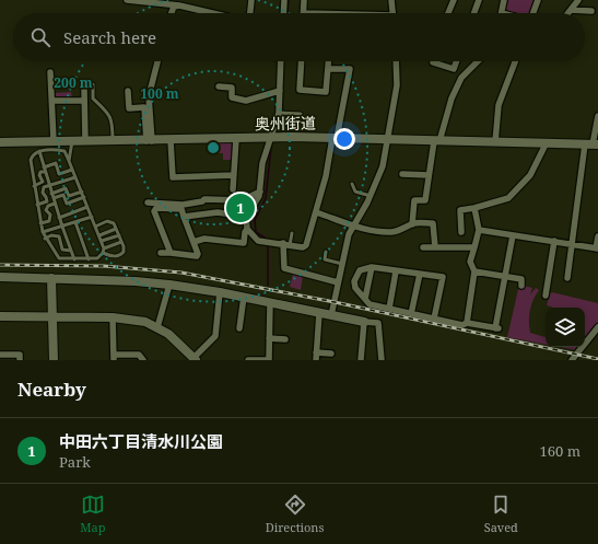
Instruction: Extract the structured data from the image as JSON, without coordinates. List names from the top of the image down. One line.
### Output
{"streets":{"street":["奥州街道"]},"page":{"search":"Search here","pins":"1","heading":"Nearby","list":[{"mark":"1","name":"中田六丁目清水川公園","note":"Park","value":"160 m"}],"nav":["Map","Directions","Saved"]},"rings":["200 m","100 m"]}
